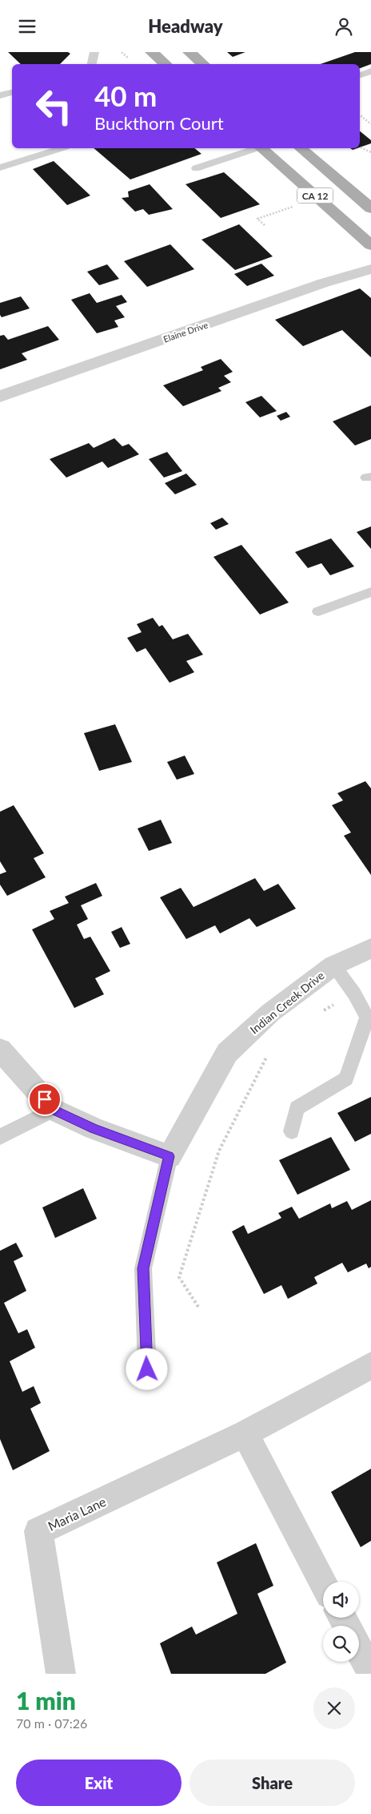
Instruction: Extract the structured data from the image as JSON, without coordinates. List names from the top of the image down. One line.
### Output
{"streets":{"main road":["CA 12"],"street":["Elaine Drive","Indian Creek Drive","Maria Lane"]},"page":{"header":"Headway","turn":["40 m","Buckthorn Court"],"heading":["1 min","70 m · 07:26"],"buttons":["Exit","Share"]}}
